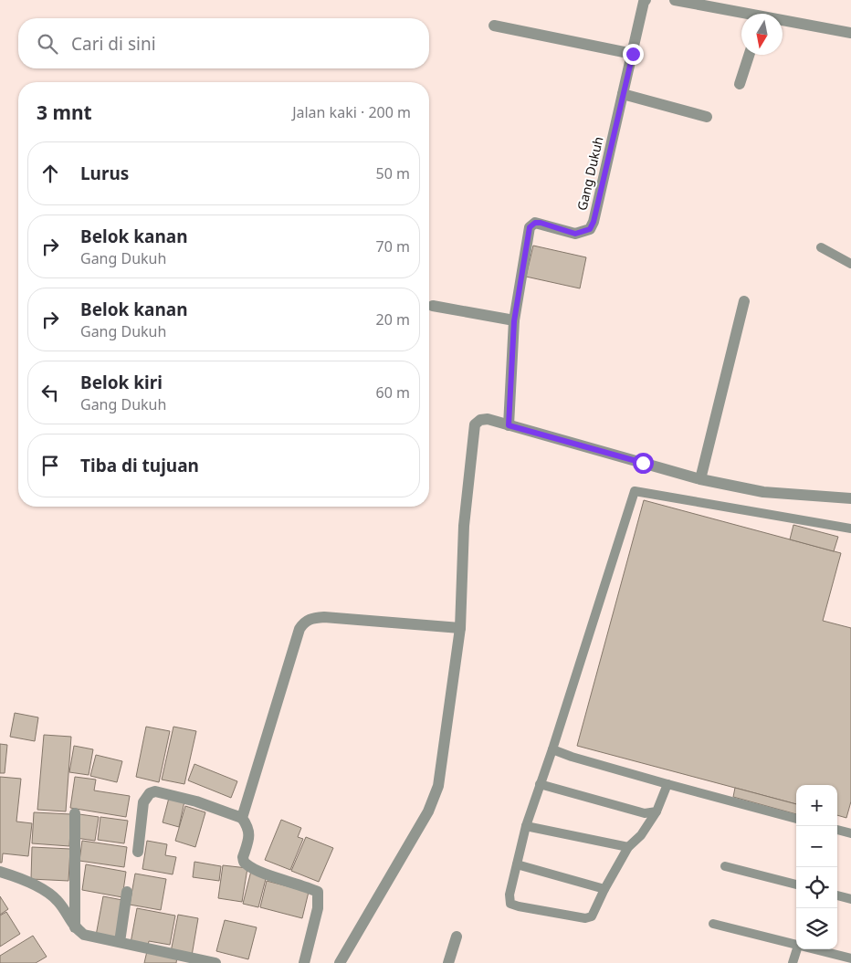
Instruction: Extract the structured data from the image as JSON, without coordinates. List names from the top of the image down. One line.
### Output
{"streets":{"street":["Gang Dukuh"]},"north":"bottom","page":{"search":"Cari di sini","heading":["3 mnt","Jalan kaki · 200 m"],"list":[["Lurus","50 m"],["Belok kanan","Gang Dukuh","70 m"],["Belok kanan","Gang Dukuh","20 m"],["Belok kiri","Gang Dukuh","60 m"],"Tiba di tujuan"],"map_buttons":["+","−"]}}
